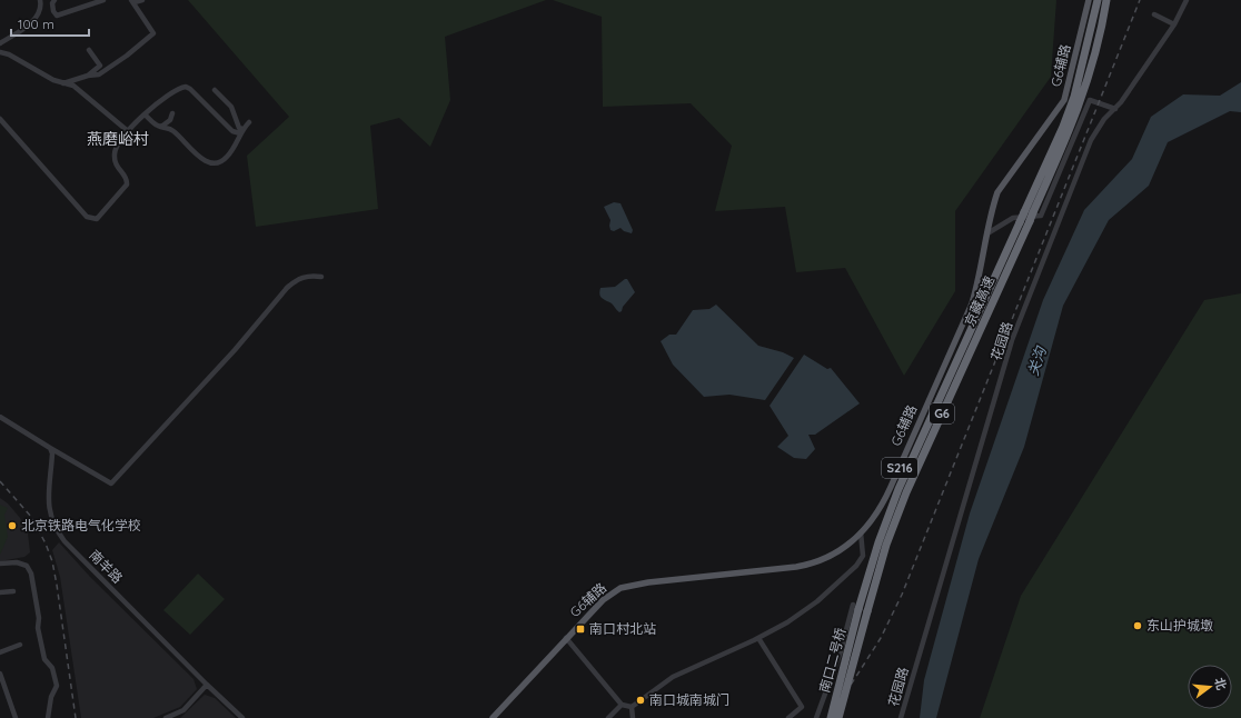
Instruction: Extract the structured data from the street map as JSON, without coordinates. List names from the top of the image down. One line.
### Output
{"streets":{"highway":["京藏高速","G6","南口二号桥"],"main road":["G6辅路","S216"],"street":["花园路","南羊路"]},"crossings":[["京藏高速","南口二号桥"]],"districts":["燕磨峪村"],"water":["关沟"],"places":{"other":["北京铁路电气化学校","东山护城墩","南口城南城门"],"transit":["南口村北站"]},"scale_bar":"100 m","north":"right"}
